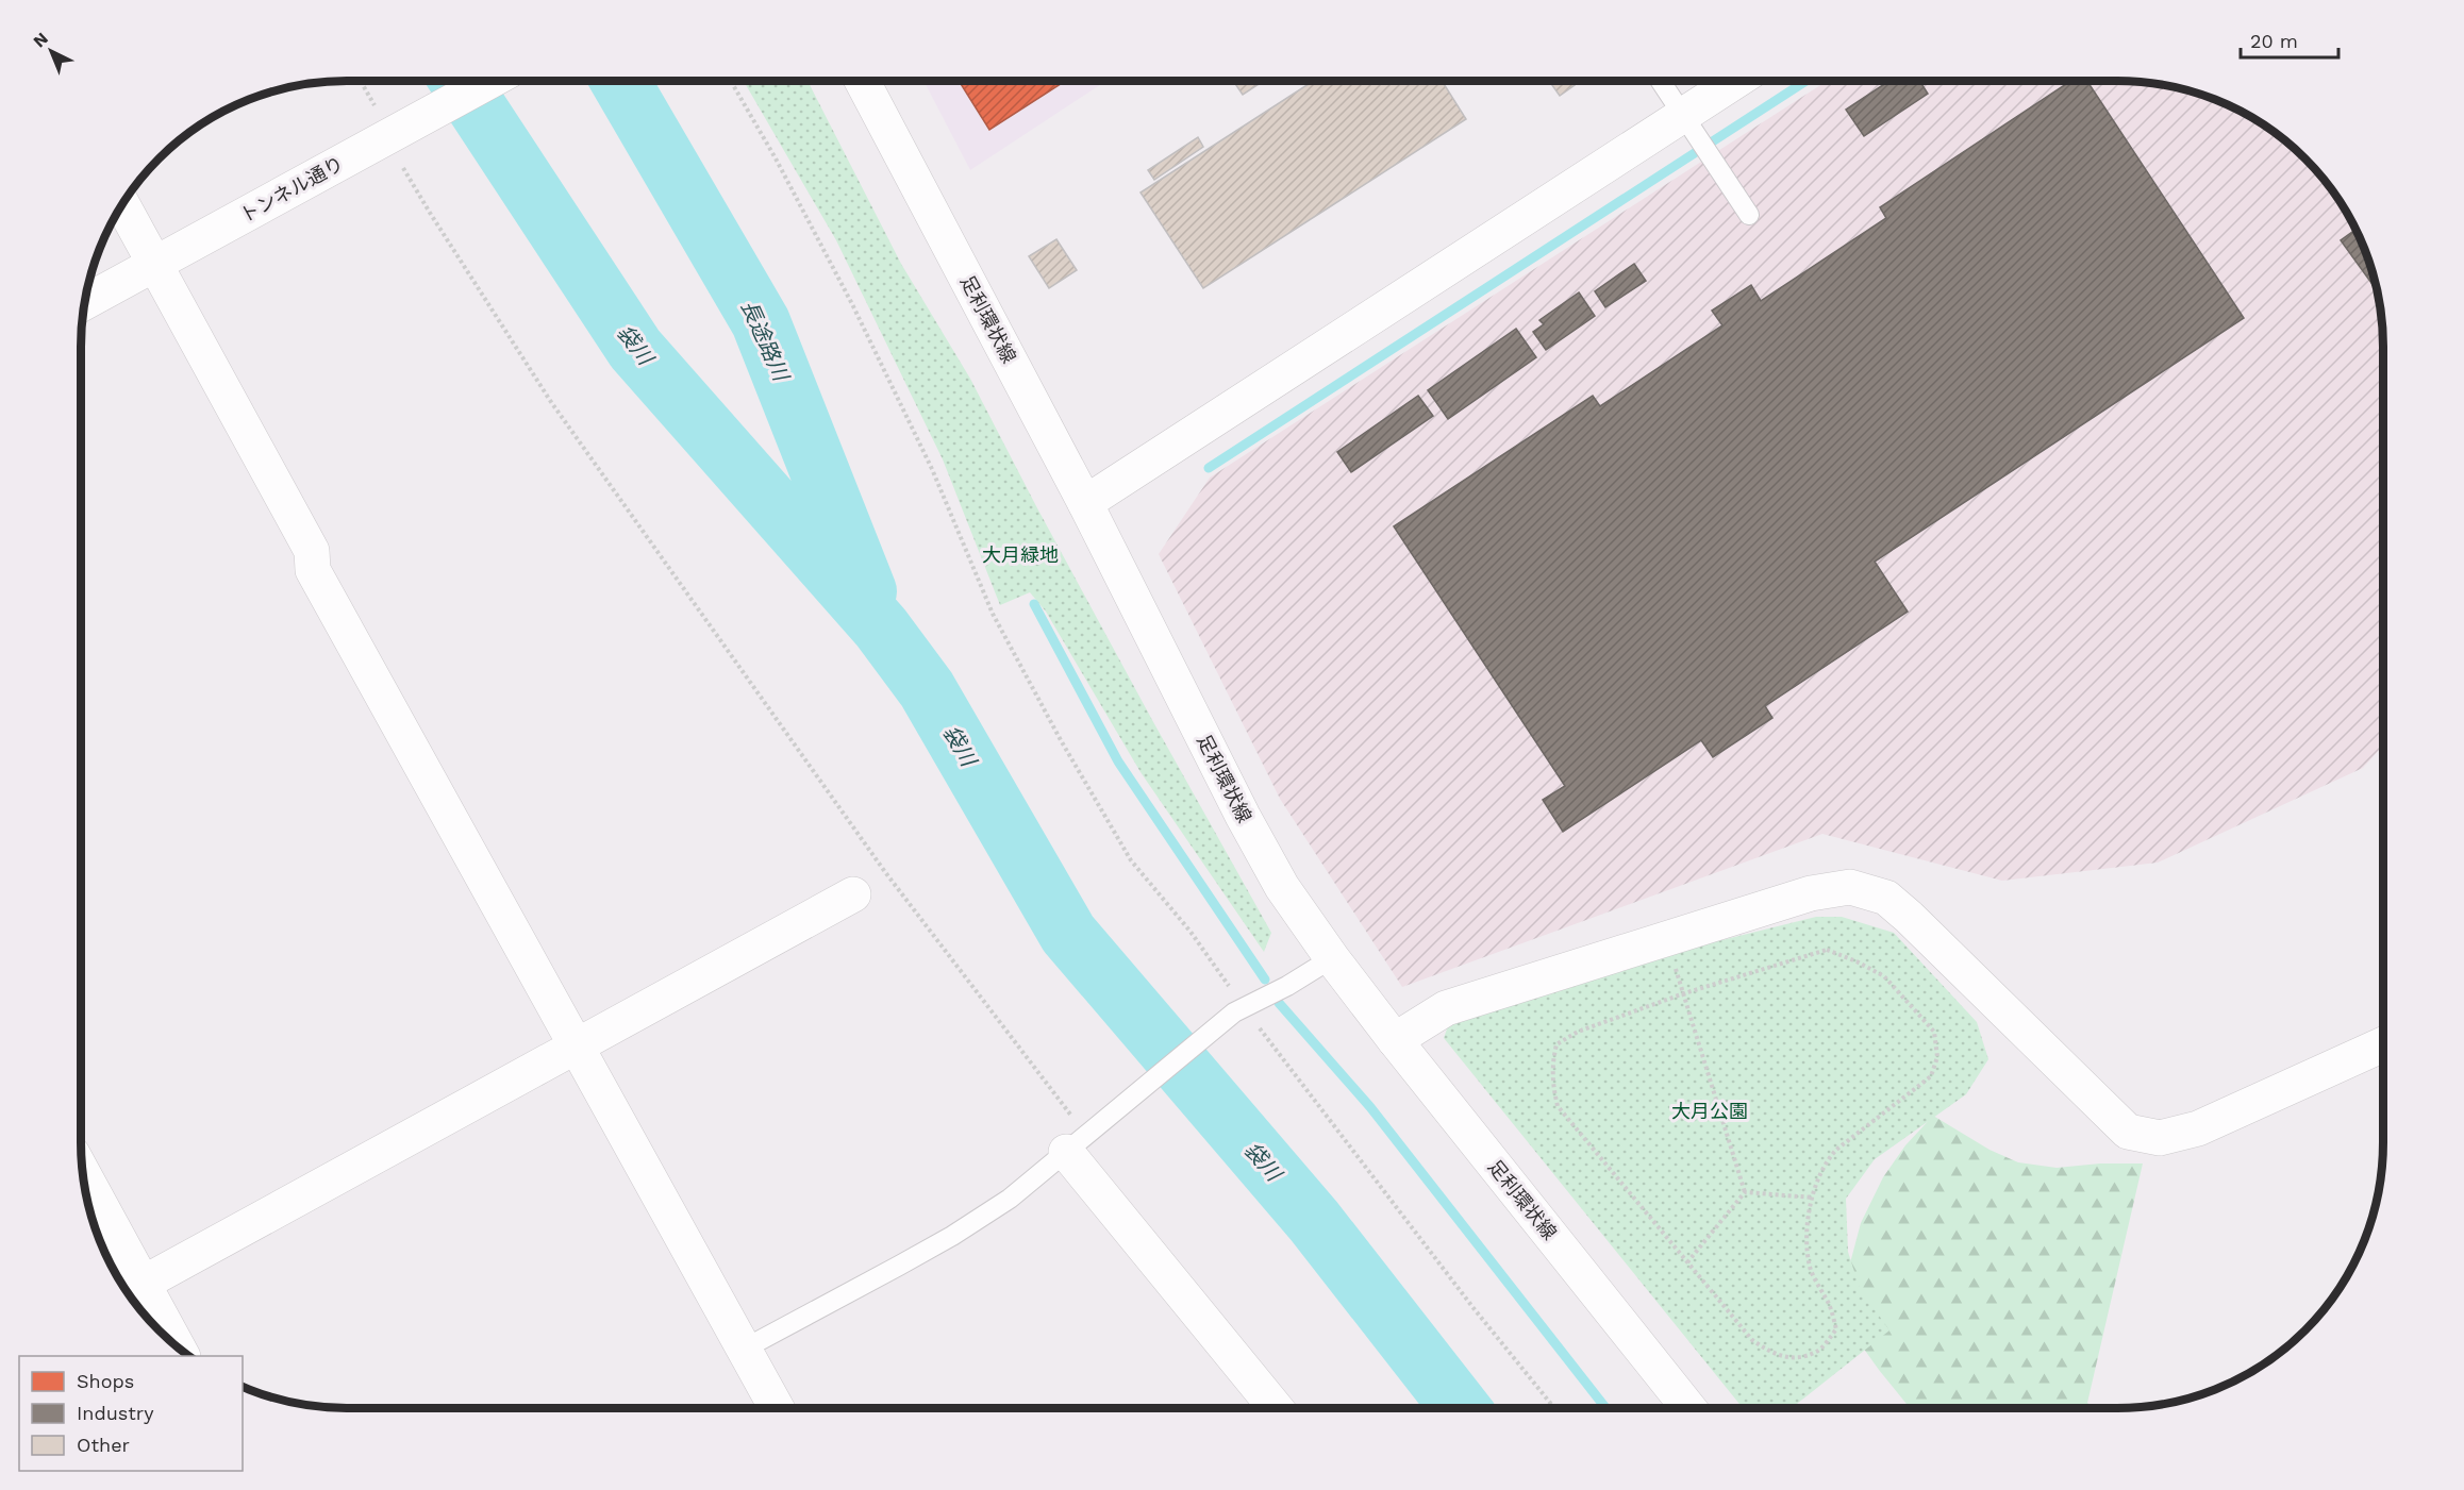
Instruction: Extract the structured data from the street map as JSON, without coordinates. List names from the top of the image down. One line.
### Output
{"streets":{"street":["トンネル通り","足利環状線"]},"water":["長途路川","袋川"],"parks":["大月緑地","大月公園"],"legend":["Shops","Industry","Other"],"scale_bar":"20 m","north":"top left"}
